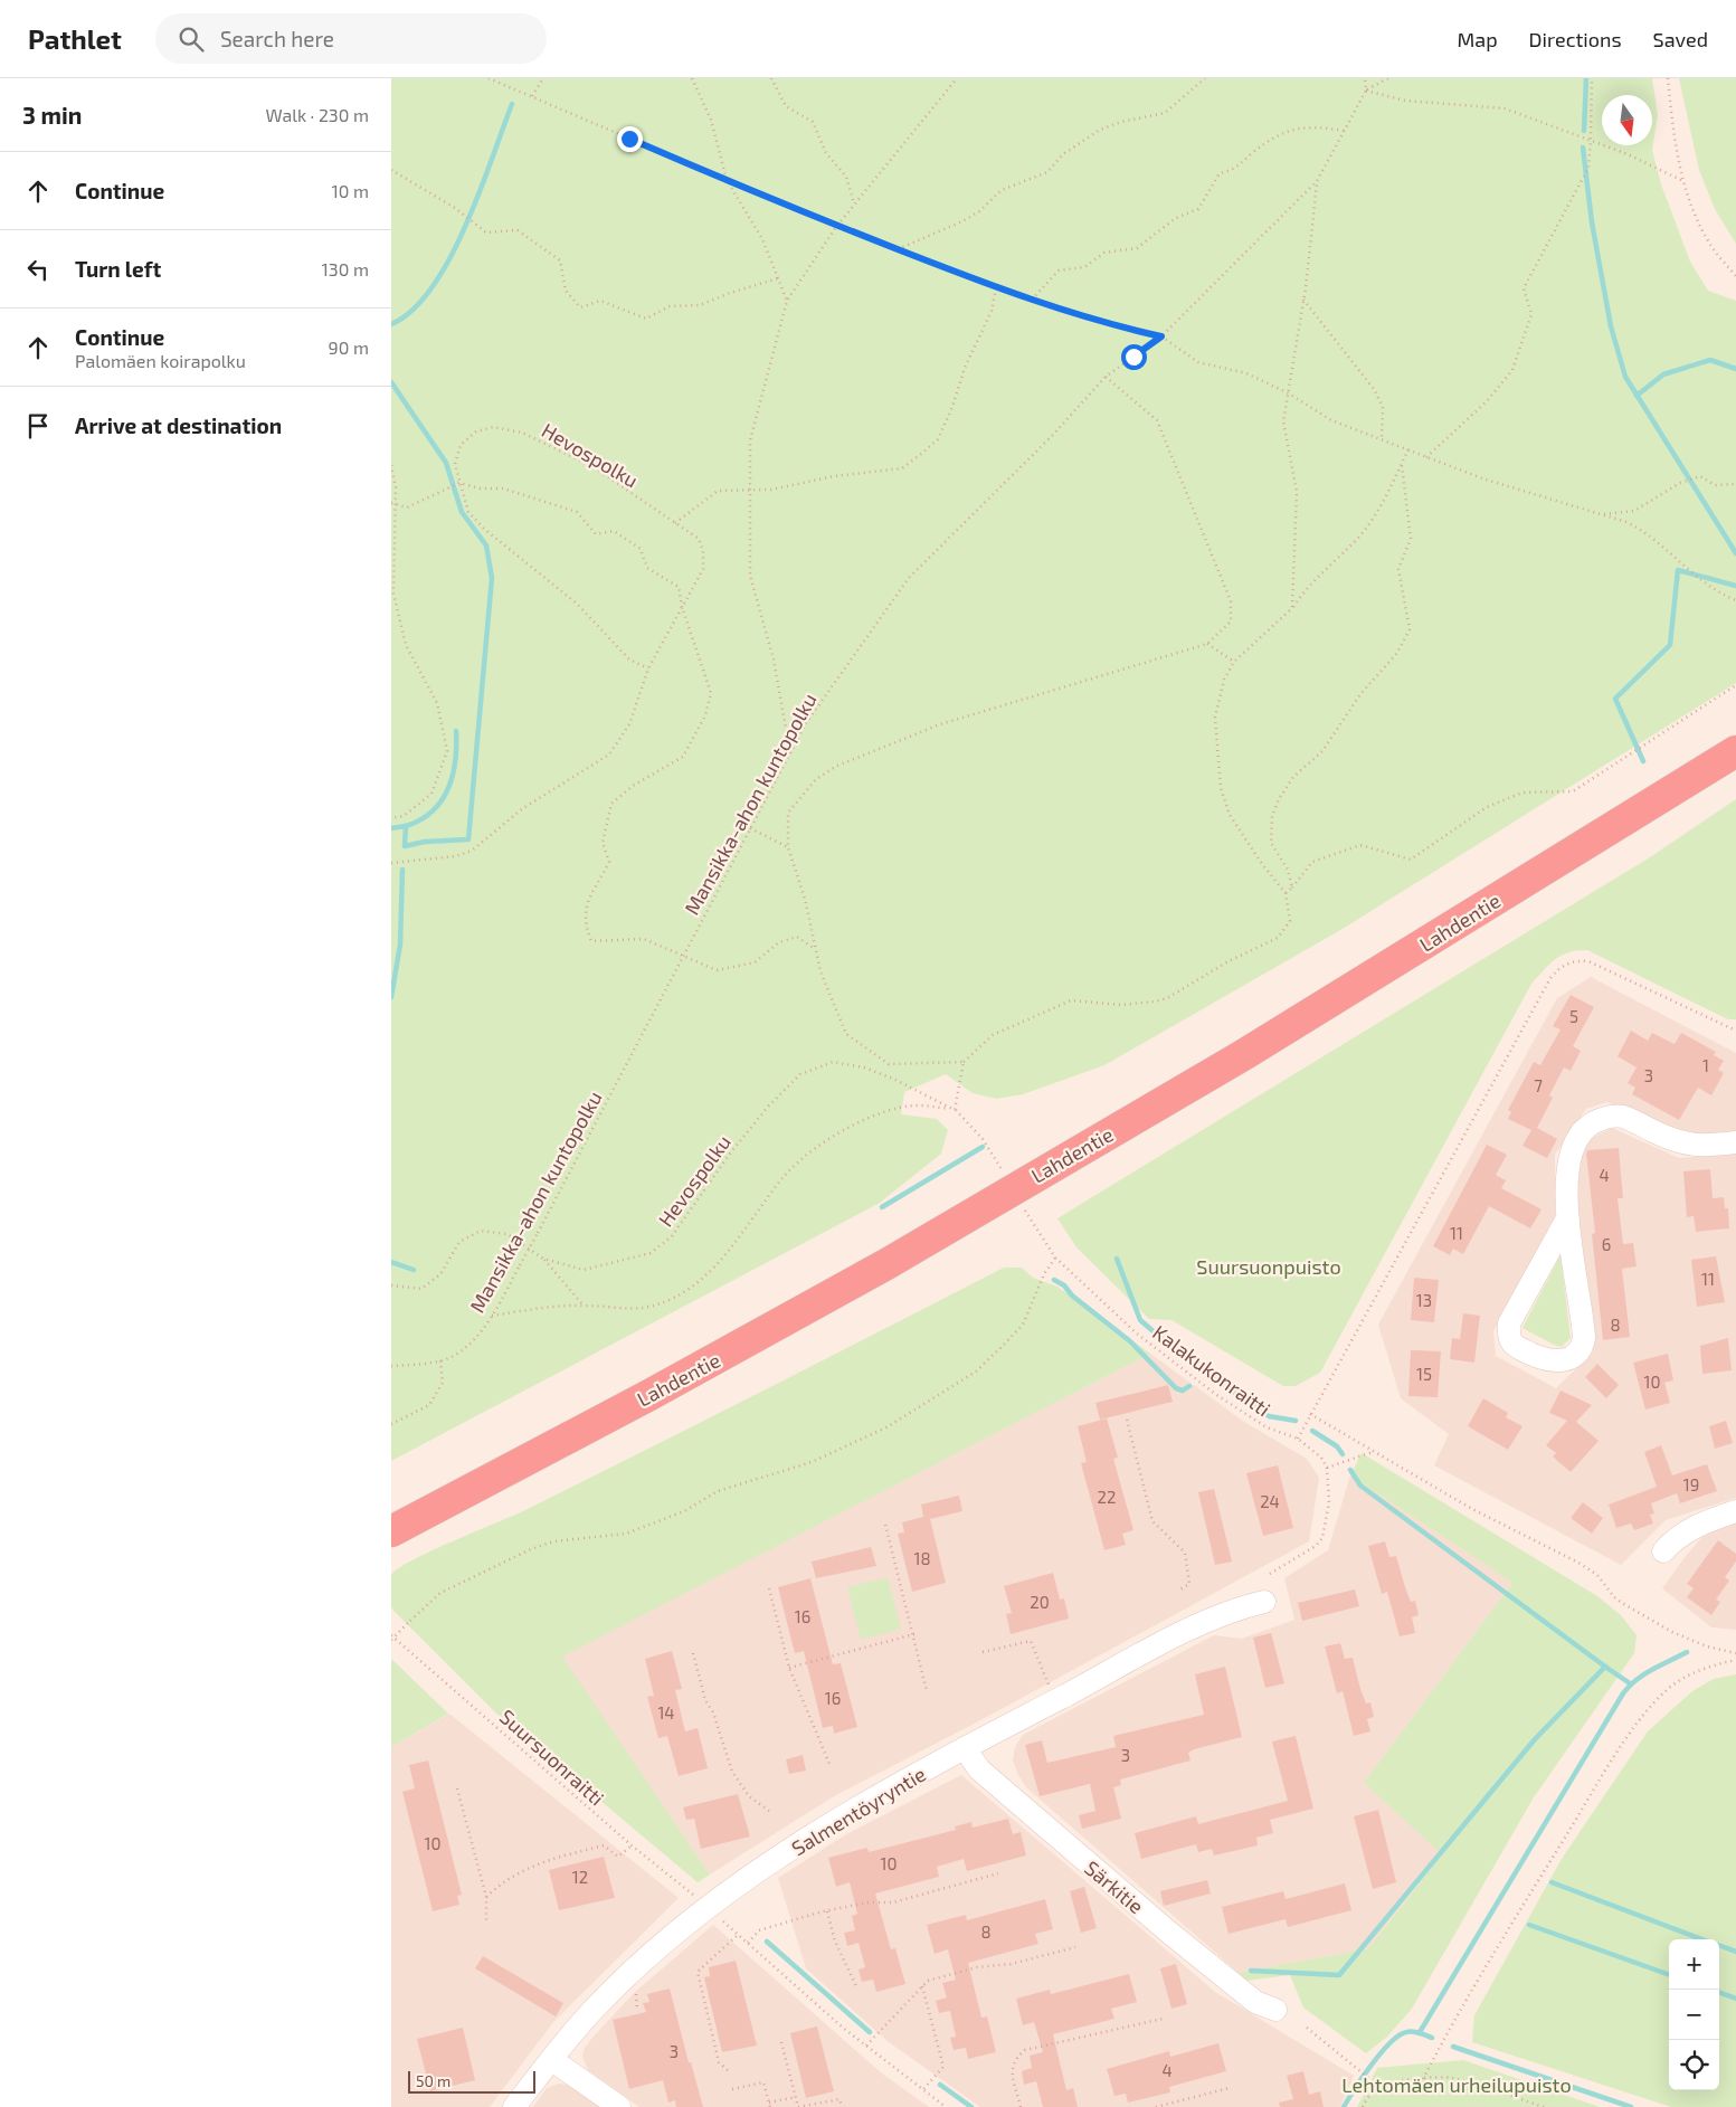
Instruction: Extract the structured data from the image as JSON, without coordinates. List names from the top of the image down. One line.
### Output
{"streets":{"highway":["Lahdentie"],"street":["Salmentöyryntie","Särkitie"],"path":["Hevospolku","Mansikka-ahon kuntopolku","Kalakukonraitti","Suursuonraitti"]},"crossings":[["Salmentöyryntie","Särkitie"]],"parks":["Suursuonpuisto","Lehtomäen urheilupuisto"],"house_numbers":["5","1","3","7","4","11","6","11","13","8","15","10","19","22","24","18","20","16","16","14","3","10","10","12","8","3","4"],"scale_bar":"50 m","north":"bottom","page":{"header":"Pathlet","search":"Search here","nav":["Map","Directions","Saved"],"heading":["3 min","Walk · 230 m"],"list":[["Continue","10 m"],["Turn left","130 m"],["Continue","Palomäen koirapolku","90 m"],"Arrive at destination"],"map_buttons":["+","−"],"scale":"50 m"}}
